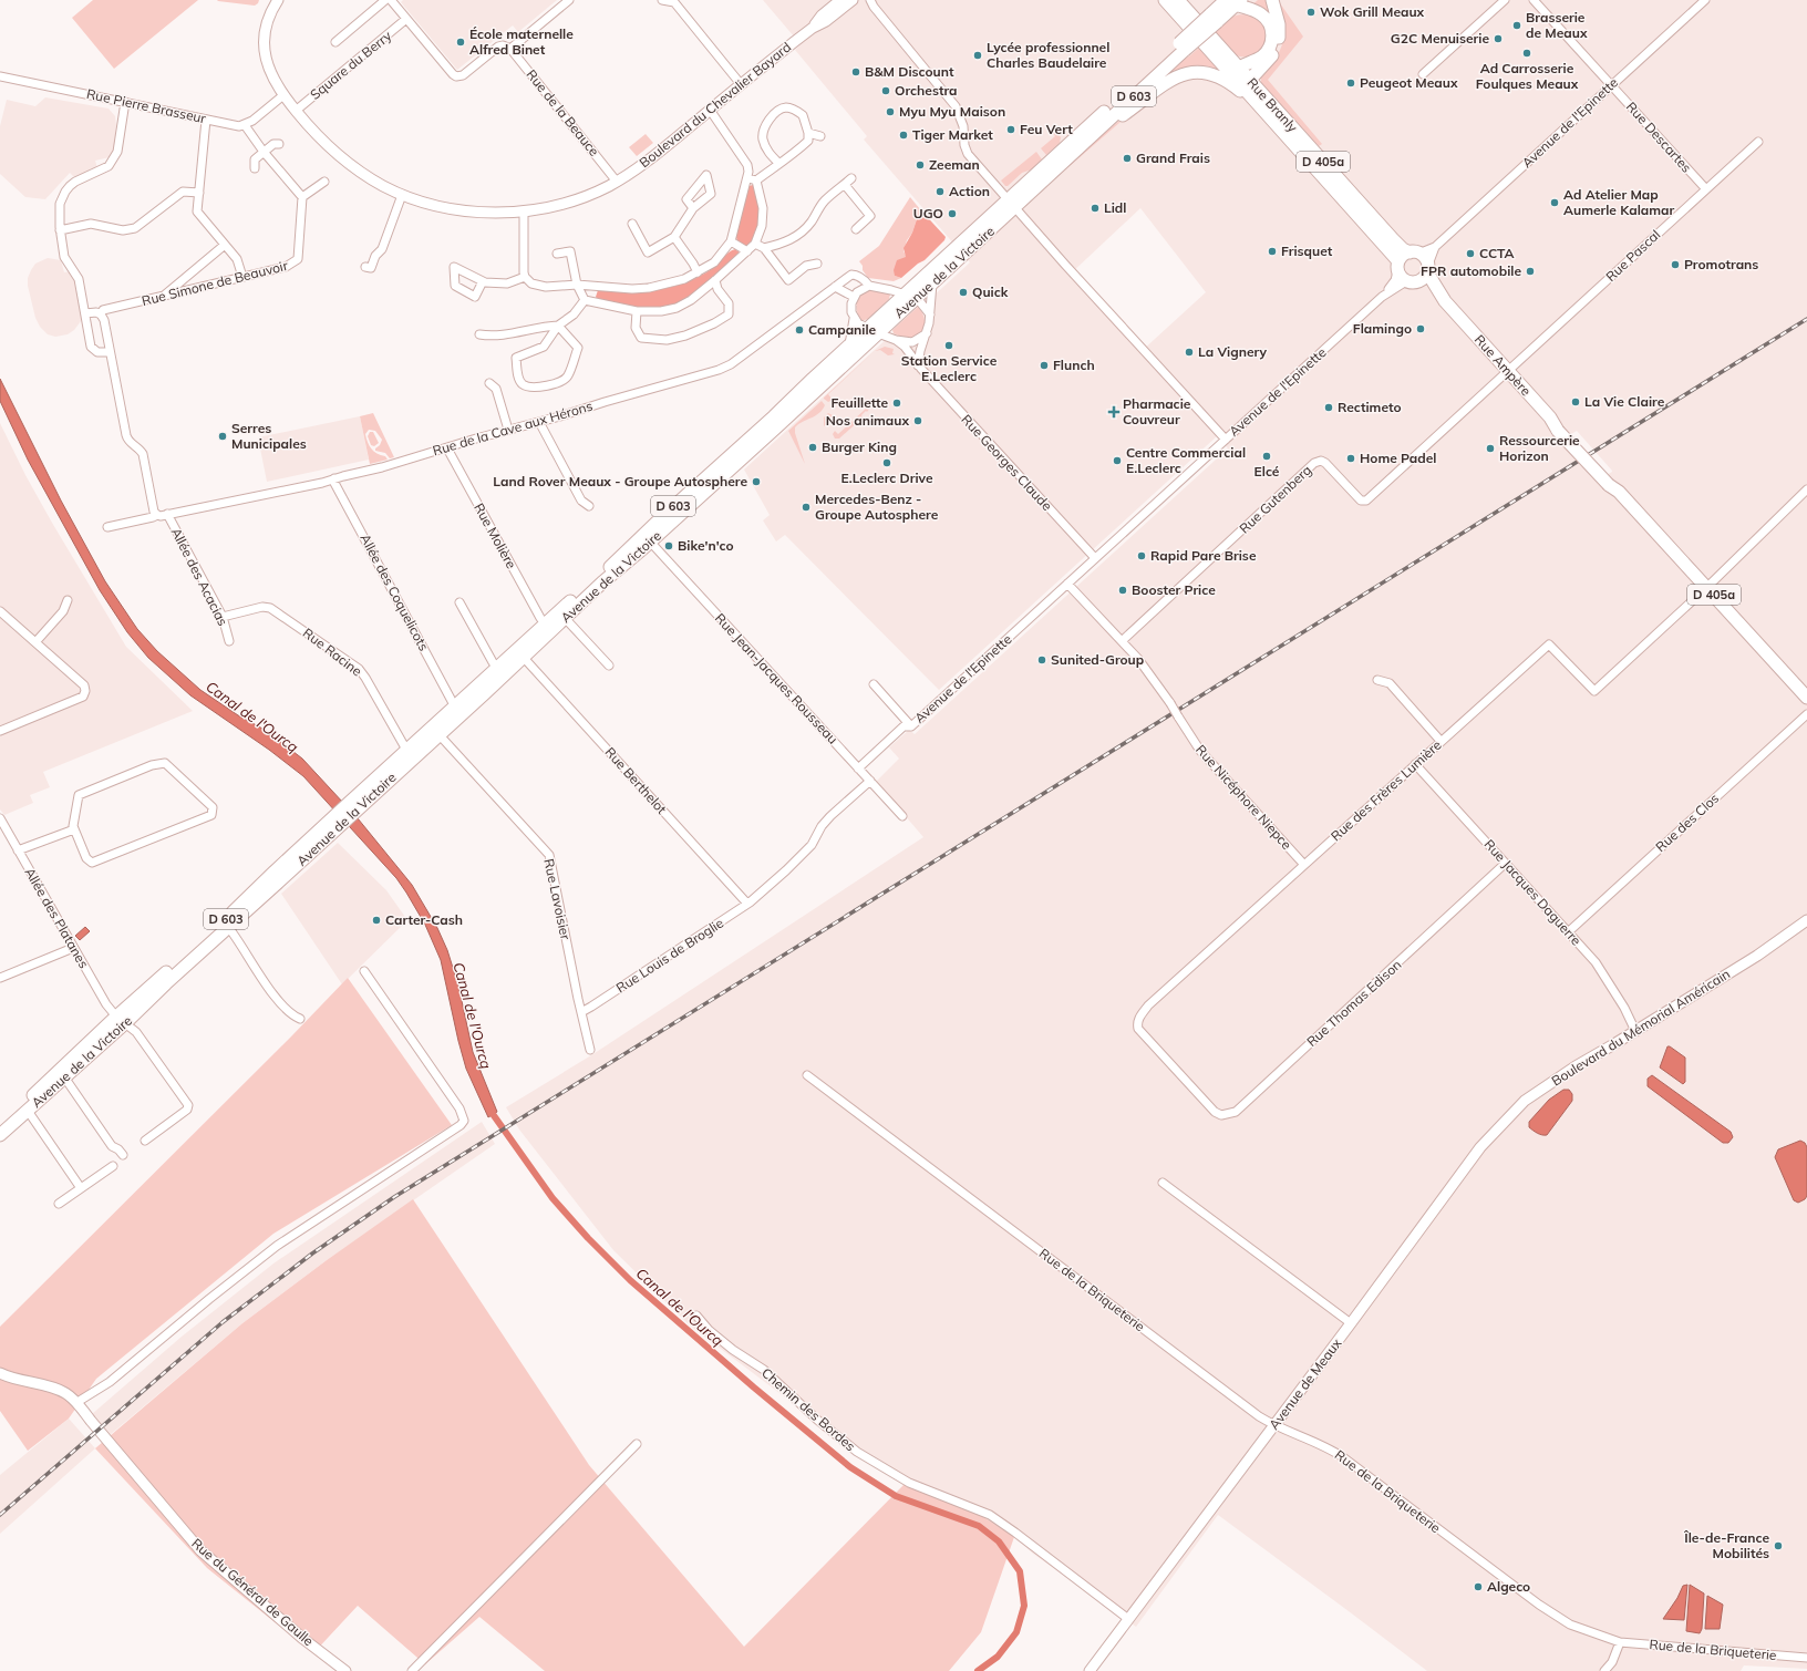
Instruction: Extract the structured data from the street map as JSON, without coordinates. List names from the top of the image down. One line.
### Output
{"streets":{"main road":["D 603","Rue Branly","D 405a","Avenue de la Victoire","Rue Ampère"],"street":["Square du Berry","Boulevard du Chevalier Bayard","Rue Pierre Brasseur","Rue de la Beauce","Avenue de l'Epinette","Rue Descartes","Rue Pascal","Rue Simone de Beauvoir","Rue de la Cave aux Hérons","Rue Georges Claude","Rue Gutenberg","Rue Molière","Allée des Acacias","Allée des Coquelicots","Rue Racine","Rue Jean-Jacques Rousseau","Rue Berthelot","Rue des Frères Lumière","Rue Nicéphore Niepce","Rue des Clos","Rue Jacques Daguerre","Rue Lavoisier","Allée des Platanes","Rue Louis de Broglie","Rue Thomas Edison","Boulevard du Mémorial Américain","Rue de la Briqueterie","Avenue de Meaux","Chemin des Bordes","Rue du Général de Gaulle"]},"crossings":[["Square du Berry","Boulevard du Chevalier Bayard"],["Boulevard du Chevalier Bayard","Rue de la Beauce"],["Rue Branly","Avenue de l'Epinette"],["Rue Branly","Rue Ampère"],["Avenue de l'Epinette","Rue Descartes"],["Avenue de l'Epinette","Rue Ampère"],["Avenue de l'Epinette","Rue Georges Claude"],["Avenue de l'Epinette","Rue Jean-Jacques Rousseau"],["Avenue de l'Epinette","Rue Nicéphore Niepce"],["Rue Descartes","Rue Pascal"],["D 405a","Rue Ampère"],["D 405a","Rue des Frères Lumière"],["Rue Pascal","Rue Ampère"],["Rue Pascal","Rue Gutenberg"],["Avenue de la Victoire","Rue Molière"],["Avenue de la Victoire","Allée des Coquelicots"],["Avenue de la Victoire","Rue Racine"],["Avenue de la Victoire","Rue Jean-Jacques Rousseau"],["Avenue de la Victoire","Rue Berthelot"],["Avenue de la Victoire","Rue Lavoisier"],["Avenue de la Victoire","Allée des Platanes"],["Rue Ampère","Rue Gutenberg"],["Rue Ampère","Rue des Frères Lumière"],["Rue de la Cave aux Hérons","Rue Molière"],["Rue de la Cave aux Hérons","Allée des Acacias"],["Rue de la Cave aux Hérons","Allée des Coquelicots"],["Rue Gutenberg","Rue Nicéphore Niepce"],["Allée des Acacias","Rue Racine"],["Rue Jean-Jacques Rousseau","Rue Louis de Broglie"],["Rue Berthelot","Rue Louis de Broglie"],["Rue des Frères Lumière","Rue Nicéphore Niepce"],["Rue des Frères Lumière","Rue Jacques Daguerre"],["Rue des Frères Lumière","Rue Thomas Edison"],["Rue des Clos","Rue Jacques Daguerre"],["Rue Jacques Daguerre","Rue Thomas Edison"],["Rue Jacques Daguerre","Boulevard du Mémorial Américain"],["Rue Lavoisier","Rue Louis de Broglie"],["Boulevard du Mémorial Américain","Avenue de Meaux"],["Rue de la Briqueterie","Avenue de Meaux"],["Avenue de Meaux","Chemin des Bordes"]],"water":["Canal de l'Ourcq"],"places":{"other":["Wok Grill Meaux","Brasserie de Meaux","G2C Menuiserie","École maternelle Alfred Binet","Ad Carrosserie Foulques Meaux","Lycée professionnel Charles Baudelaire","B&M Discount","Peugeot Meaux","Orchestra","Myu Myu Maison","Feu Vert","Tiger Market","Grand Frais","Zeeman","Action","Ad Atelier Map Aumerle Kalamar","Lidl","UGO","Frisquet","CCTA","Promotrans","FPR automobile","Quick","Flamingo","Campanile","Station Service E.Leclerc","La Vignery","Flunch","La Vie Claire","Feuillette","Rectimeto","Nos animaux","Serres Municipales","Burger King","Ressourcerie Horizon","Elcé","Home Padel","Centre Commercial E.Leclerc","E.Leclerc Drive","Land Rover Meaux - Groupe Autosphere","Mercedes-Benz - Groupe Autosphere","Bike'n'co","Rapid Pare Brise","Booster Price","Sunited-Group","Carter-Cash","Île-de-France Mobilités","Algeco"],"health":["Pharmacie Couvreur"]}}
